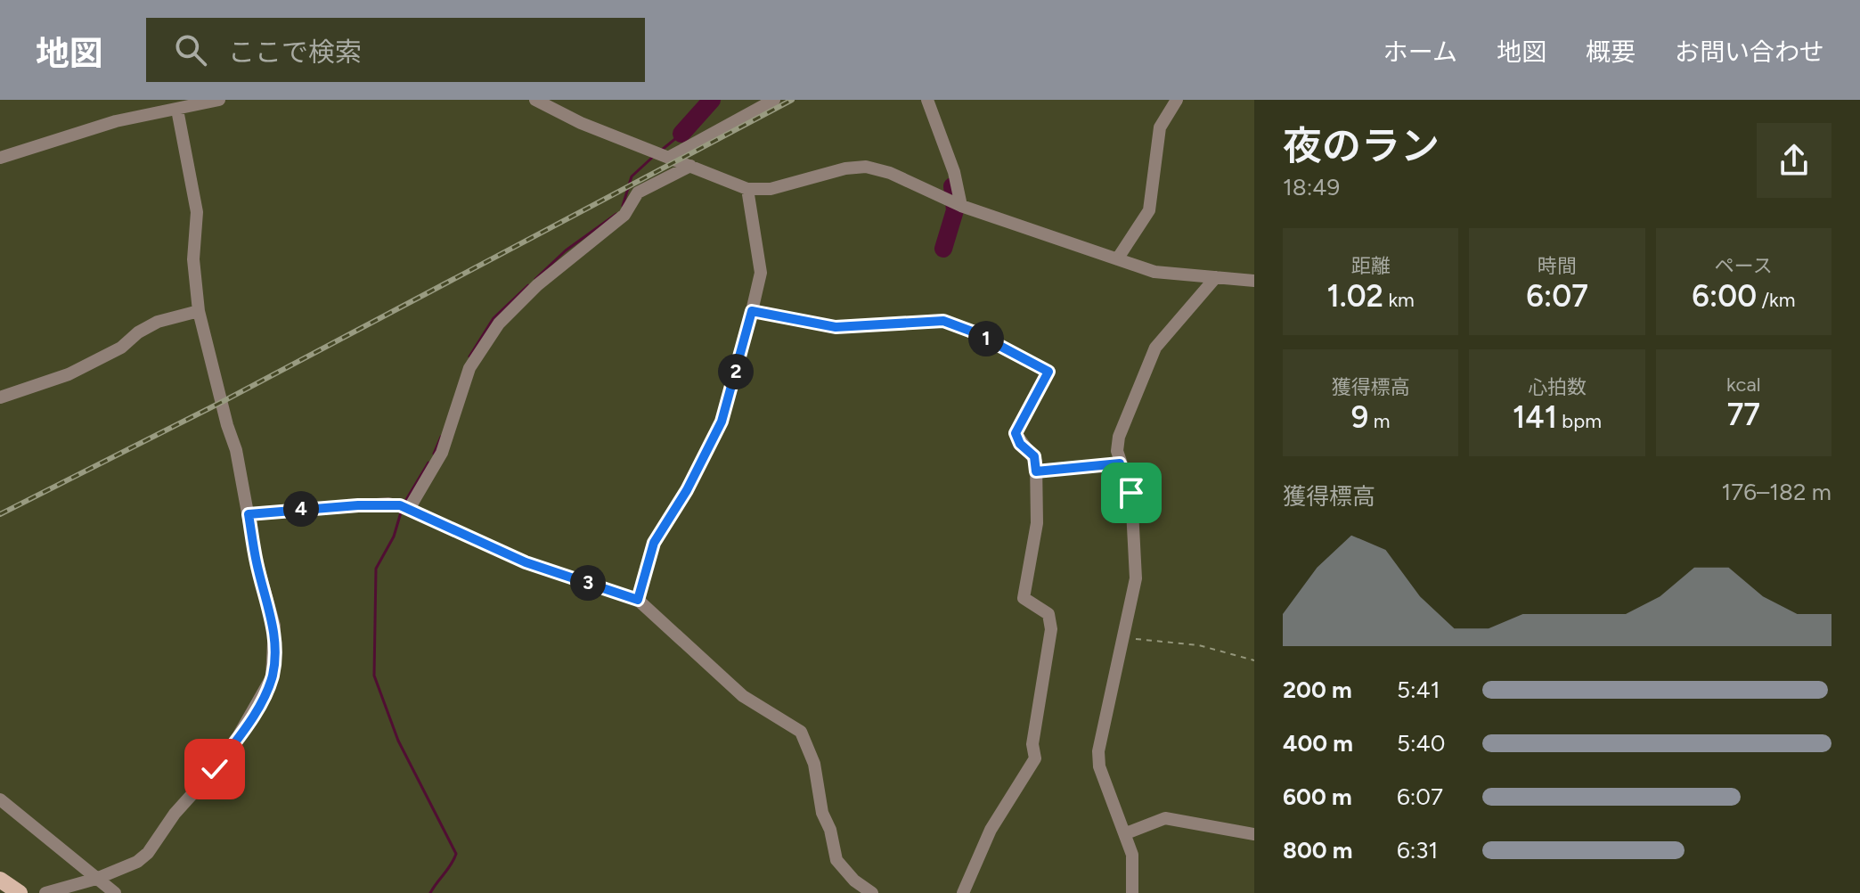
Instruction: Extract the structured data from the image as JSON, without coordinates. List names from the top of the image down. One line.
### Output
{"page":{"header":"地図","search":"ここで検索","nav":["ホーム","地図","概要","お問い合わせ"],"heading":["夜のラン","18:49"],"stats":[["距離","1.02 km"],["時間","6:07"],["ペース","6:00 /km"],["獲得標高","9 m"],["心拍数","141 bpm"],["kcal","77"]],"pins":["1","2","4","3"],"chart":["獲得標高","176–182 m"],"list":[{"name":"200 m","note":"5:41"},{"name":"400 m","note":"5:40"},{"name":"600 m","note":"6:07"},{"name":"800 m","note":"6:31"}]}}
